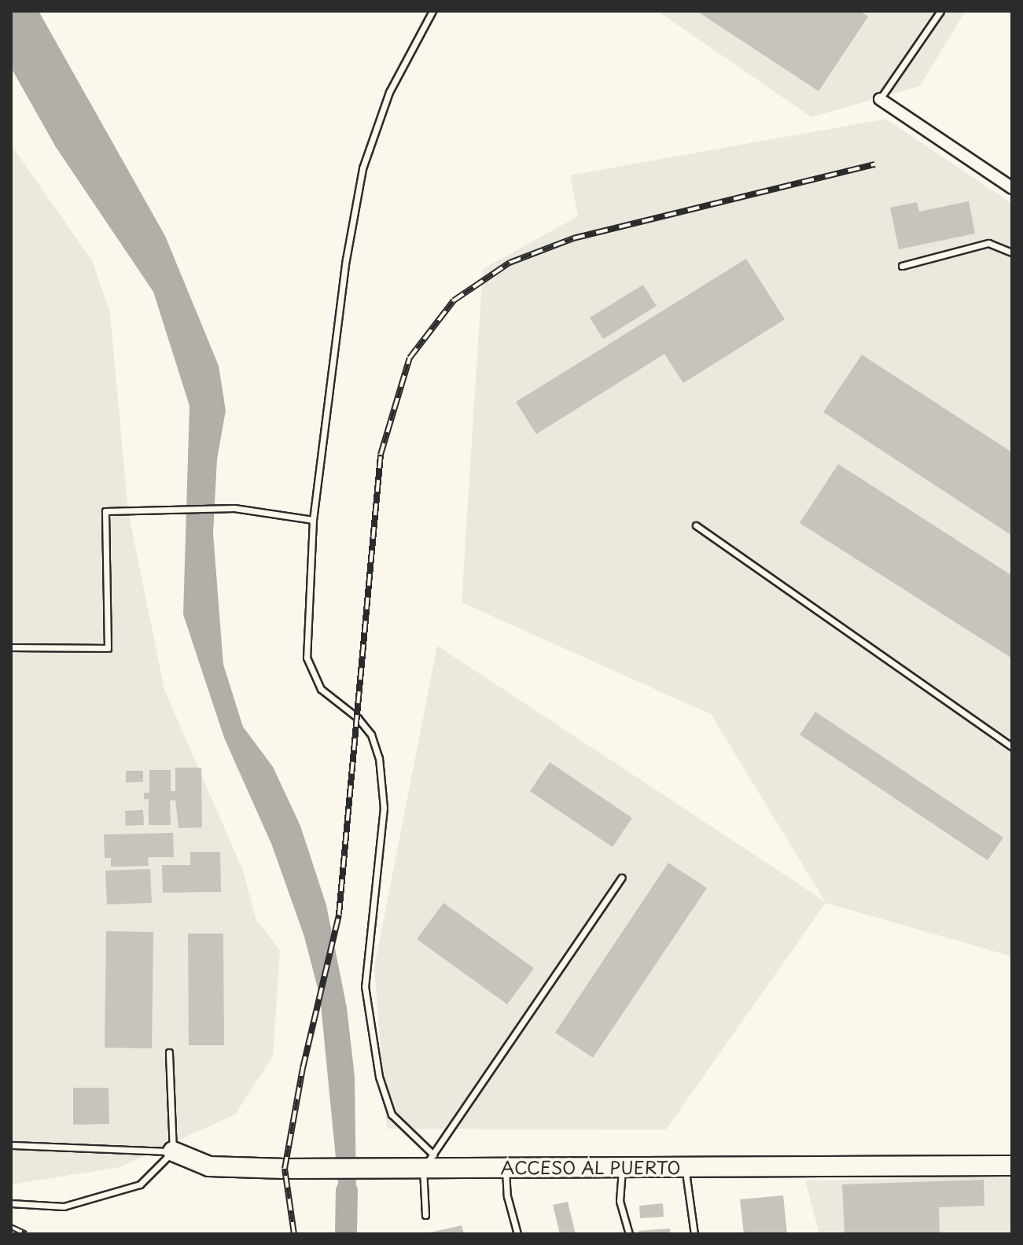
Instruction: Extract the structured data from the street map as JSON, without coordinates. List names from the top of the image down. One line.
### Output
{"streets":{"main road":["ACCESO AL PUERTO"]}}
